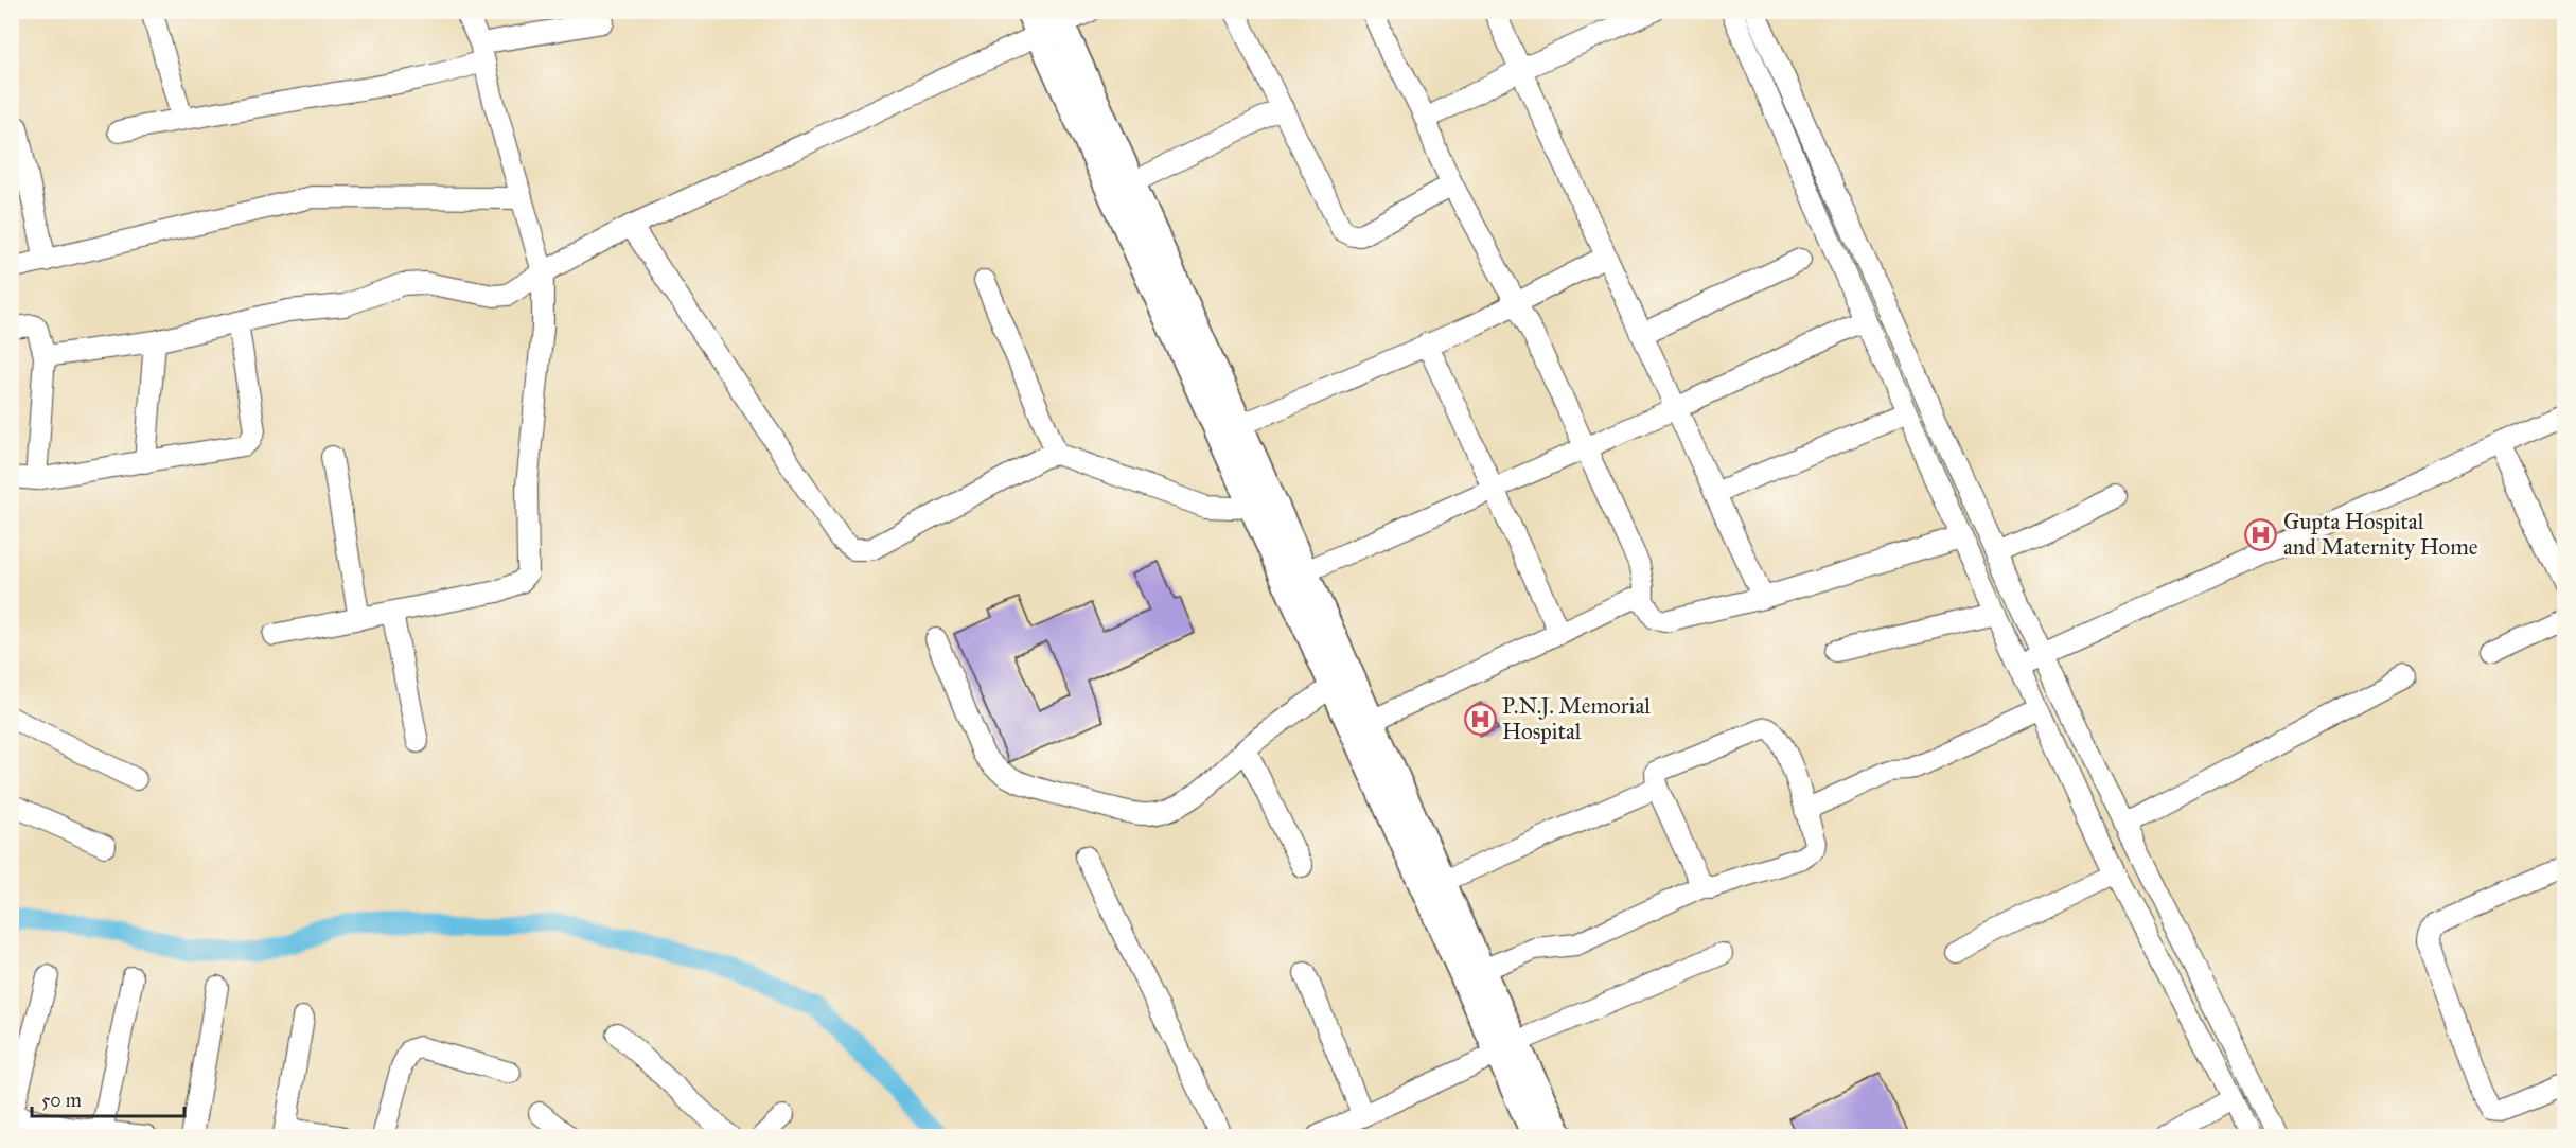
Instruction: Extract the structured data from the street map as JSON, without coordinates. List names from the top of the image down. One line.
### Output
{"places":{"hospital":["Gupta Hospital and Maternity Home","P.N.J. Memorial Hospital"]},"scale_bar":"50 m"}
